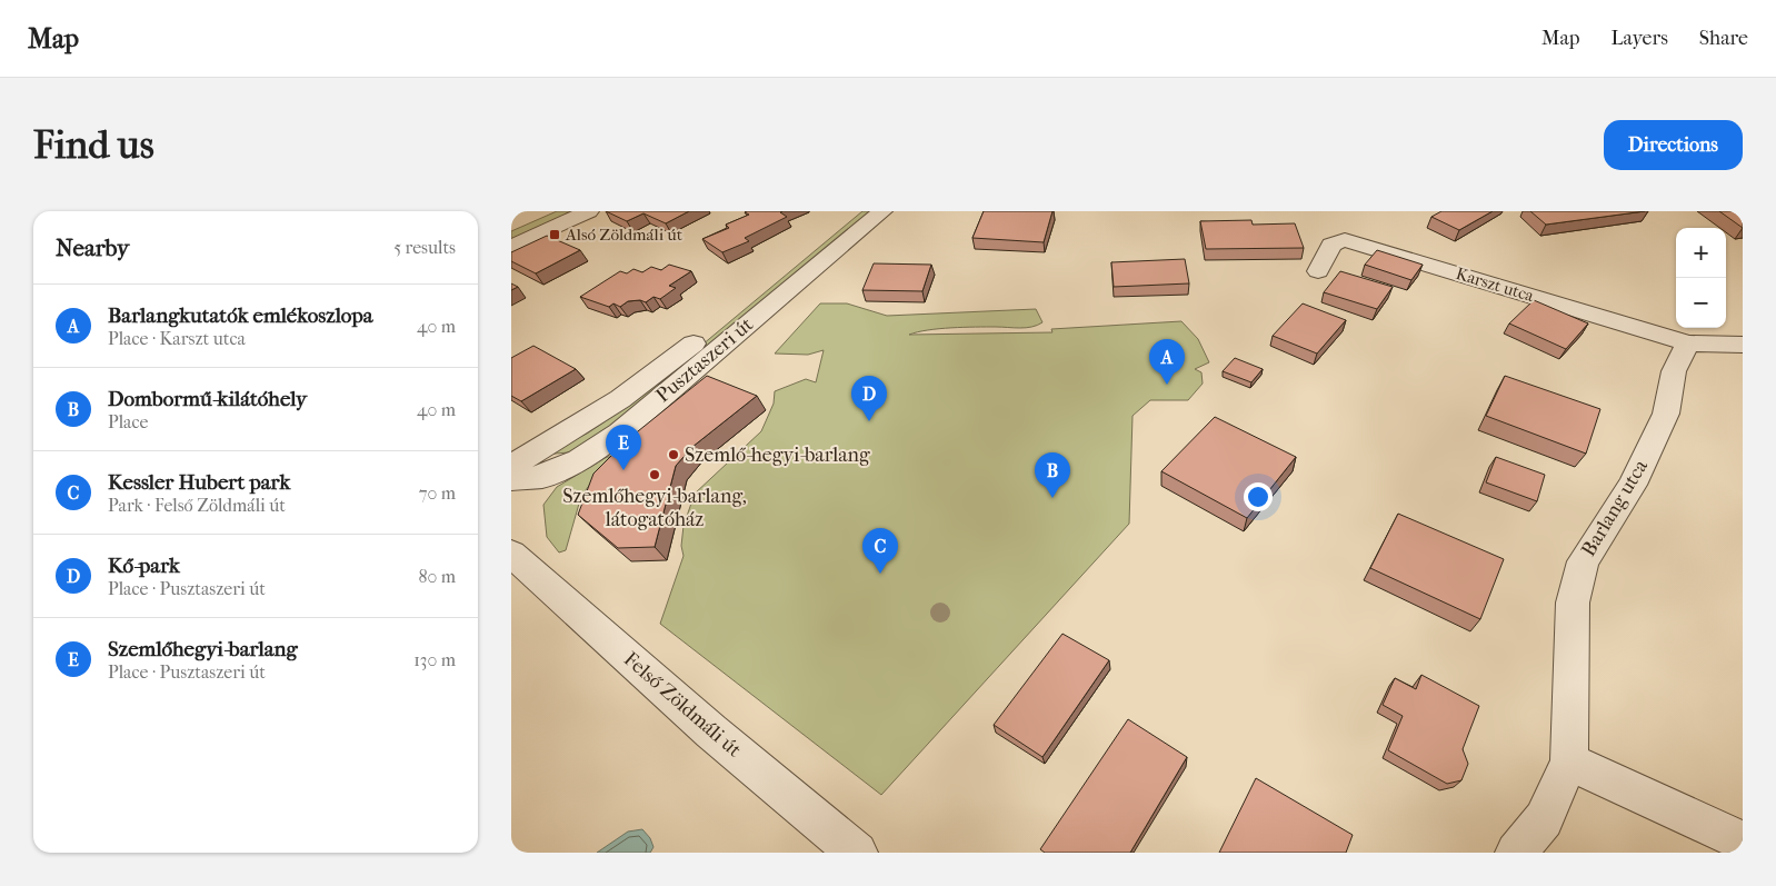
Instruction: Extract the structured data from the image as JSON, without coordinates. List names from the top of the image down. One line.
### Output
{"streets":{"street":["Karszt utca","Pusztaszeri út","Barlang utca","Felső Zöldmáli út"]},"crossings":[["Karszt utca","Barlang utca"]],"places":{"transit":["Alsó Zöldmáli út"],"other":["Szemlő-hegyi-barlang","Szemlőhegyi-barlang, látogatóház"]},"page":{"header":"Map","nav":["Map","Layers","Share"],"buttons":"Directions","title":"Find us","heading":["Nearby","5 results"],"map_buttons":["+","−"],"list":[{"mark":"A","name":"Barlangkutatók emlékoszlopa","note":"Place · Karszt utca","value":"40 m"},{"mark":"B","name":"Dombormű-kilátóhely","note":"Place","value":"40 m"},{"mark":"C","name":"Kessler Hubert park","note":"Park · Felső Zöldmáli út","value":"70 m"},{"mark":"D","name":"Kő-park","note":"Place · Pusztaszeri út","value":"80 m"},{"mark":"E","name":"Szemlőhegyi-barlang","note":"Place · Pusztaszeri út","value":"130 m"}],"pins":["A","D","E","B","C"]}}
